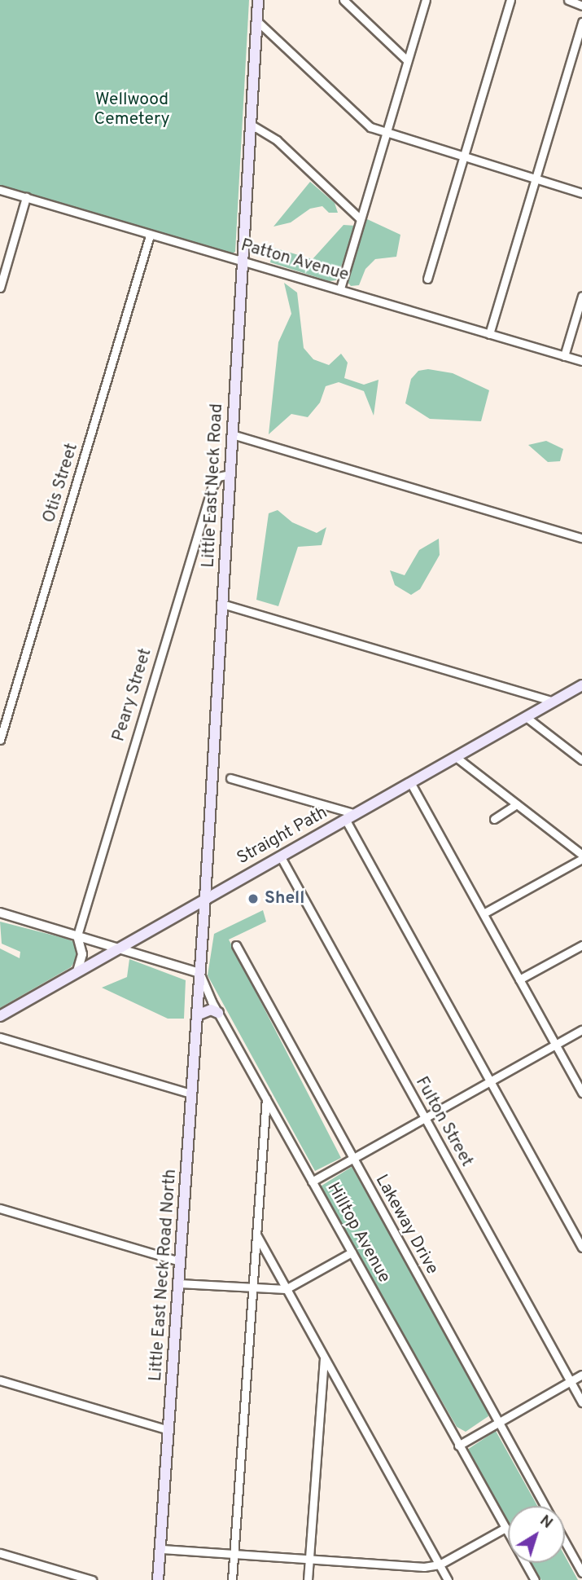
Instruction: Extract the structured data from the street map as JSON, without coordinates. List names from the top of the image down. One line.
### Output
{"streets":{"main road":["Little East Neck Road","Straight Path","Little East Neck Road North"],"street":["Patton Avenue","Otis Street","Peary Street","Fulton Street","Lakeway Drive","Hilltop Avenue"]},"crossings":[["Patton Avenue","Otis Street"],["Patton Avenue","Little East Neck Road"],["Little East Neck Road","Peary Street"],["Little East Neck Road","Straight Path"],["Little East Neck Road","Hilltop Avenue"],["Little East Neck Road","Little East Neck Road North"],["Straight Path","Fulton Street"],["Hilltop Avenue","Little East Neck Road North"]],"parks":["Wellwood Cemetery"],"places":["Shell"],"north":"top right"}
